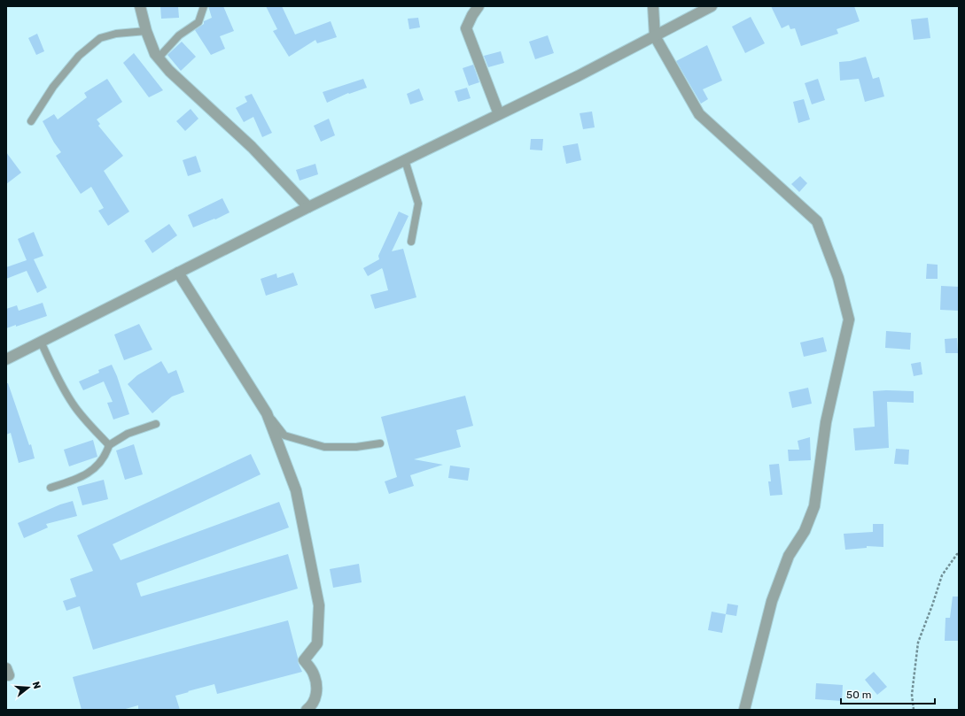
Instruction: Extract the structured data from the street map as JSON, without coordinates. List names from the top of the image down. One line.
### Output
{"scale_bar":"50 m","north":"right"}
